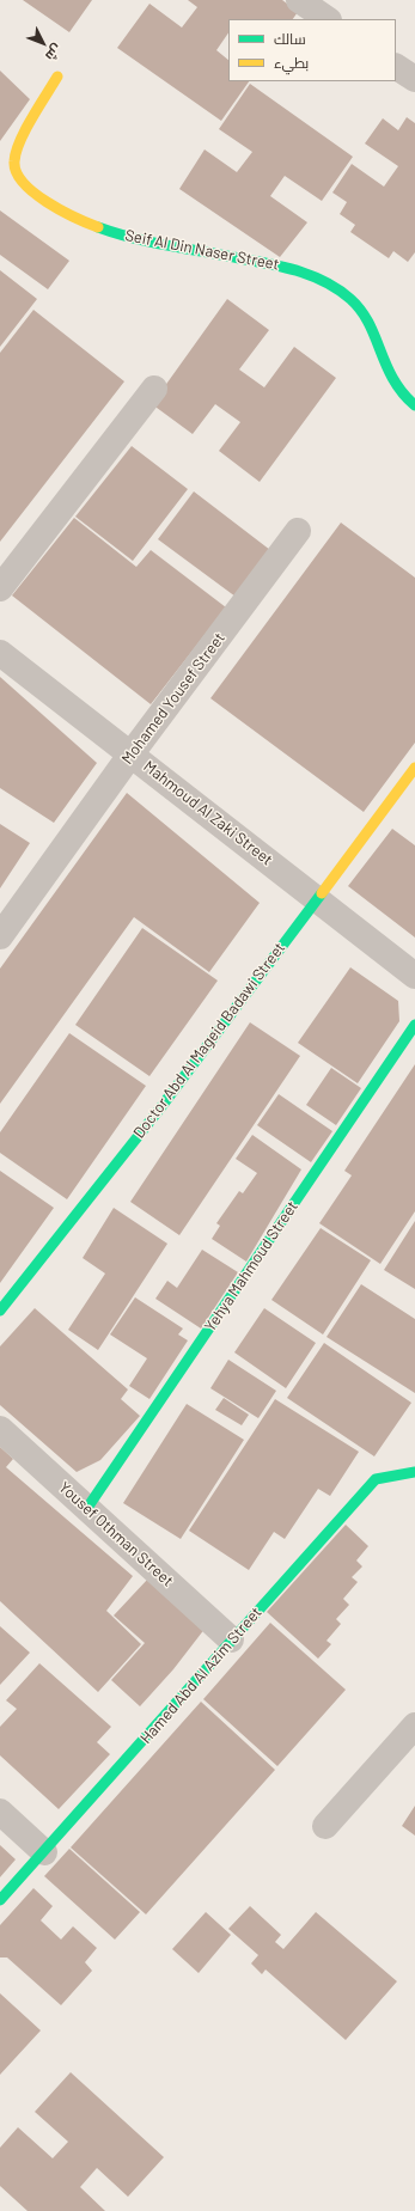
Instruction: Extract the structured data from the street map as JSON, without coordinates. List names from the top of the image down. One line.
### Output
{"streets":{"street":["Seif Al Din Naser Street","Mohamed Yousef Street","Mahmoud Al Zaki Street","Doctor Abd Al Mageid Badawi Street","Yehya Mahmoud Street","Yousef Othman Street","Hamed Abd Al Azim Street"]},"crossings":[["Mohamed Yousef Street","Mahmoud Al Zaki Street"],["Mahmoud Al Zaki Street","Doctor Abd Al Mageid Badawi Street"],["Yehya Mahmoud Street","Yousef Othman Street"],["Yousef Othman Street","Hamed Abd Al Azim Street"]],"legend":["سالك","بطيء"],"north":"bottom right"}
